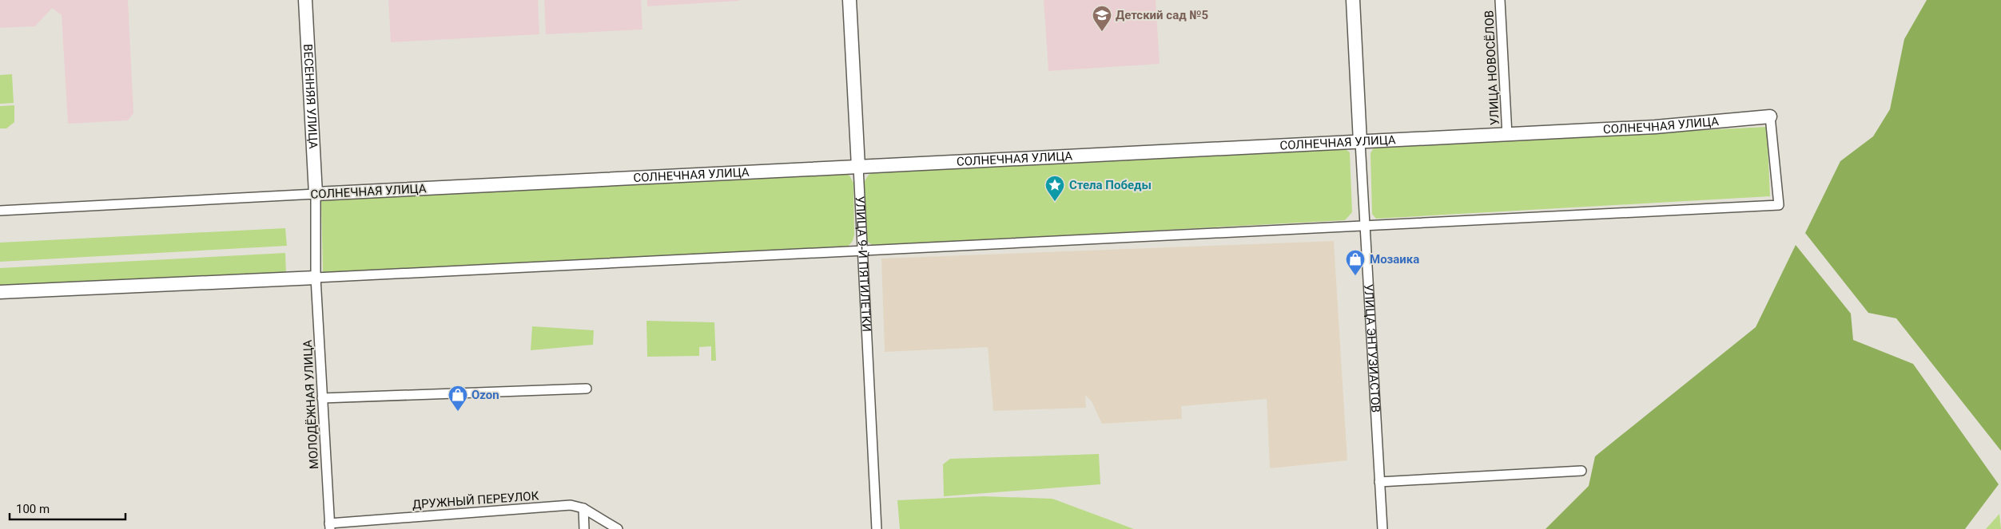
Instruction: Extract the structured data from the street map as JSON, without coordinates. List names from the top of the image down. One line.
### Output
{"streets":{"street":["УЛИЦА НОВОСЁЛОВ","ВЕСЕННЯЯ УЛИЦА","СОЛНЕЧНАЯ УЛИЦА","УЛИЦА 9-Й ПЯТИЛЕТКИ","УЛИЦА ЭНТУЗИАСТОВ","МОЛОДЁЖНАЯ УЛИЦА","ДРУЖНЫЙ ПЕРЕУЛОК"]},"crossings":[["УЛИЦА НОВОСЁЛОВ","СОЛНЕЧНАЯ УЛИЦА"],["ВЕСЕННЯЯ УЛИЦА","СОЛНЕЧНАЯ УЛИЦА"],["ВЕСЕННЯЯ УЛИЦА","МОЛОДЁЖНАЯ УЛИЦА"],["СОЛНЕЧНАЯ УЛИЦА","УЛИЦА 9-Й ПЯТИЛЕТКИ"],["СОЛНЕЧНАЯ УЛИЦА","УЛИЦА ЭНТУЗИАСТОВ"],["СОЛНЕЧНАЯ УЛИЦА","МОЛОДЁЖНАЯ УЛИЦА"],["МОЛОДЁЖНАЯ УЛИЦА","ДРУЖНЫЙ ПЕРЕУЛОК"]],"places":{"school or university":["Детский сад №5"],"place":["Стела Победы"],"shop":["Мозаика","Ozon"]},"scale_bar":"100 m"}
